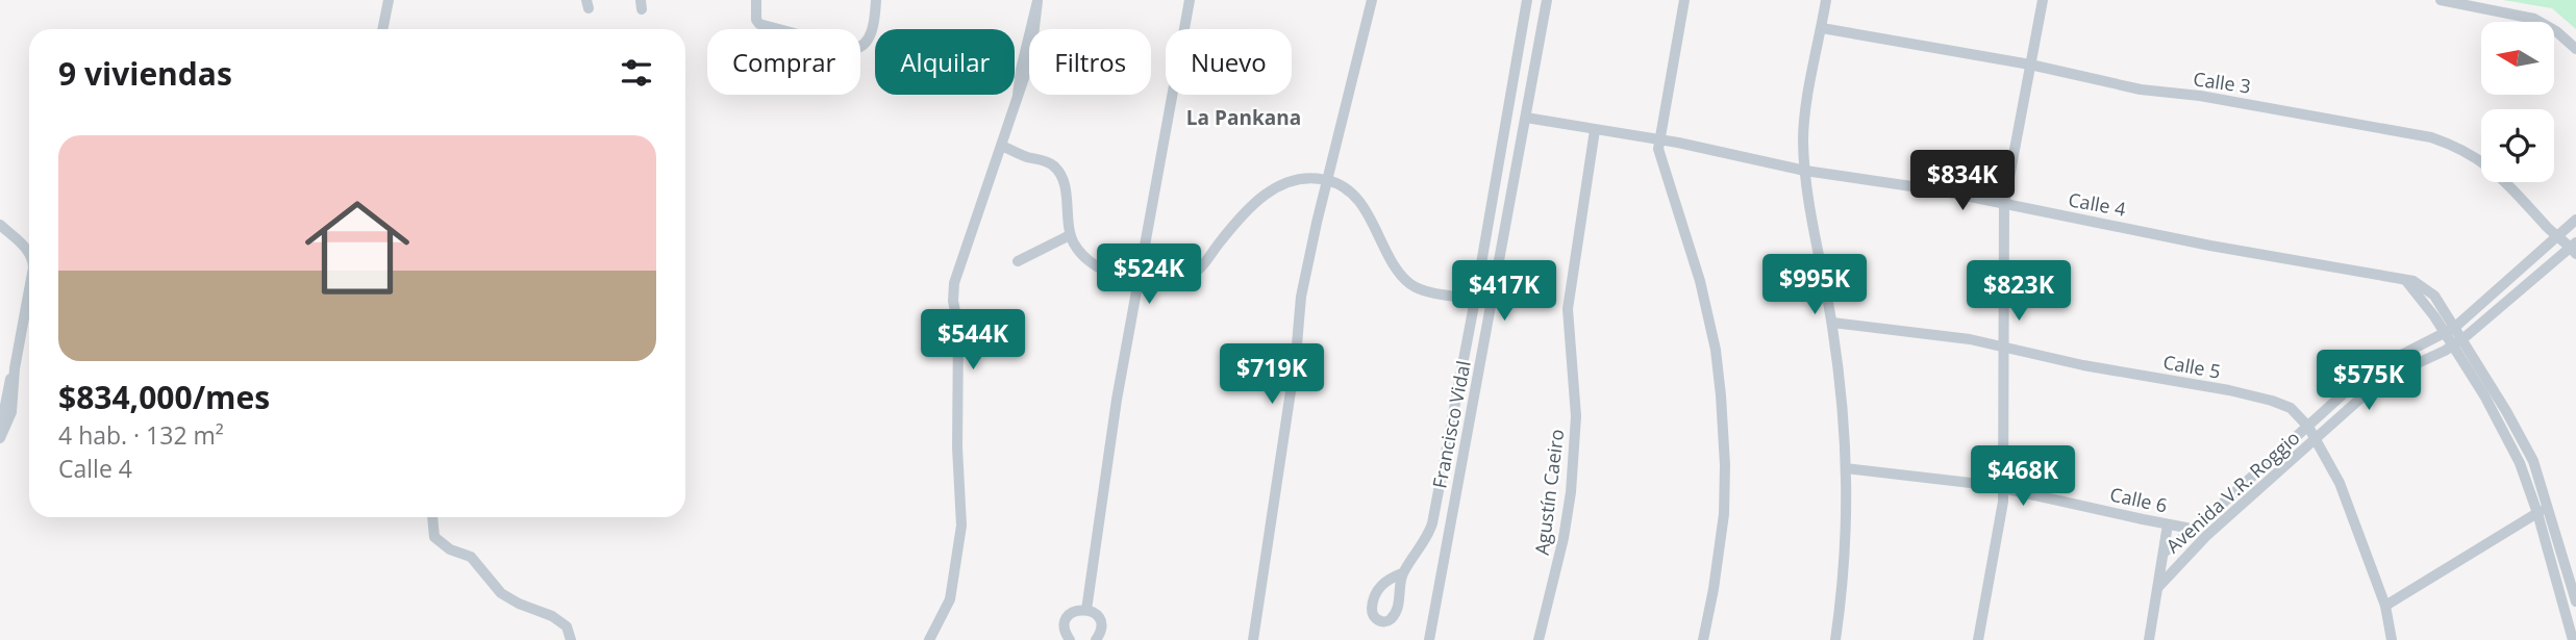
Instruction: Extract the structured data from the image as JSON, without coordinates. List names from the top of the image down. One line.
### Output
{"streets":{"street":["Calle 3","Calle 4","Calle 5","Francisco Vidal","Agustín Caeiro","Avenida V.R. Roggio","Calle 6"]},"crossings":[["Calle 3","Avenida V.R. Roggio"],["Calle 4","Francisco Vidal"],["Calle 4","Agustín Caeiro"],["Calle 4","Avenida V.R. Roggio"],["Calle 5","Avenida V.R. Roggio"],["Avenida V.R. Roggio","Calle 6"]],"districts":["La Pankana"],"north":"left","page":{"chip":["Comprar","Alquilar","Filtros","Nuevo"],"heading":"9 viviendas","list":[{"name":"$834,000/mes","note":"4 hab. · 132 m² · Calle 4"}],"price":["$834K","$524K","$995K","$417K","$823K","$544K","$719K","$575K","$468K"]}}
